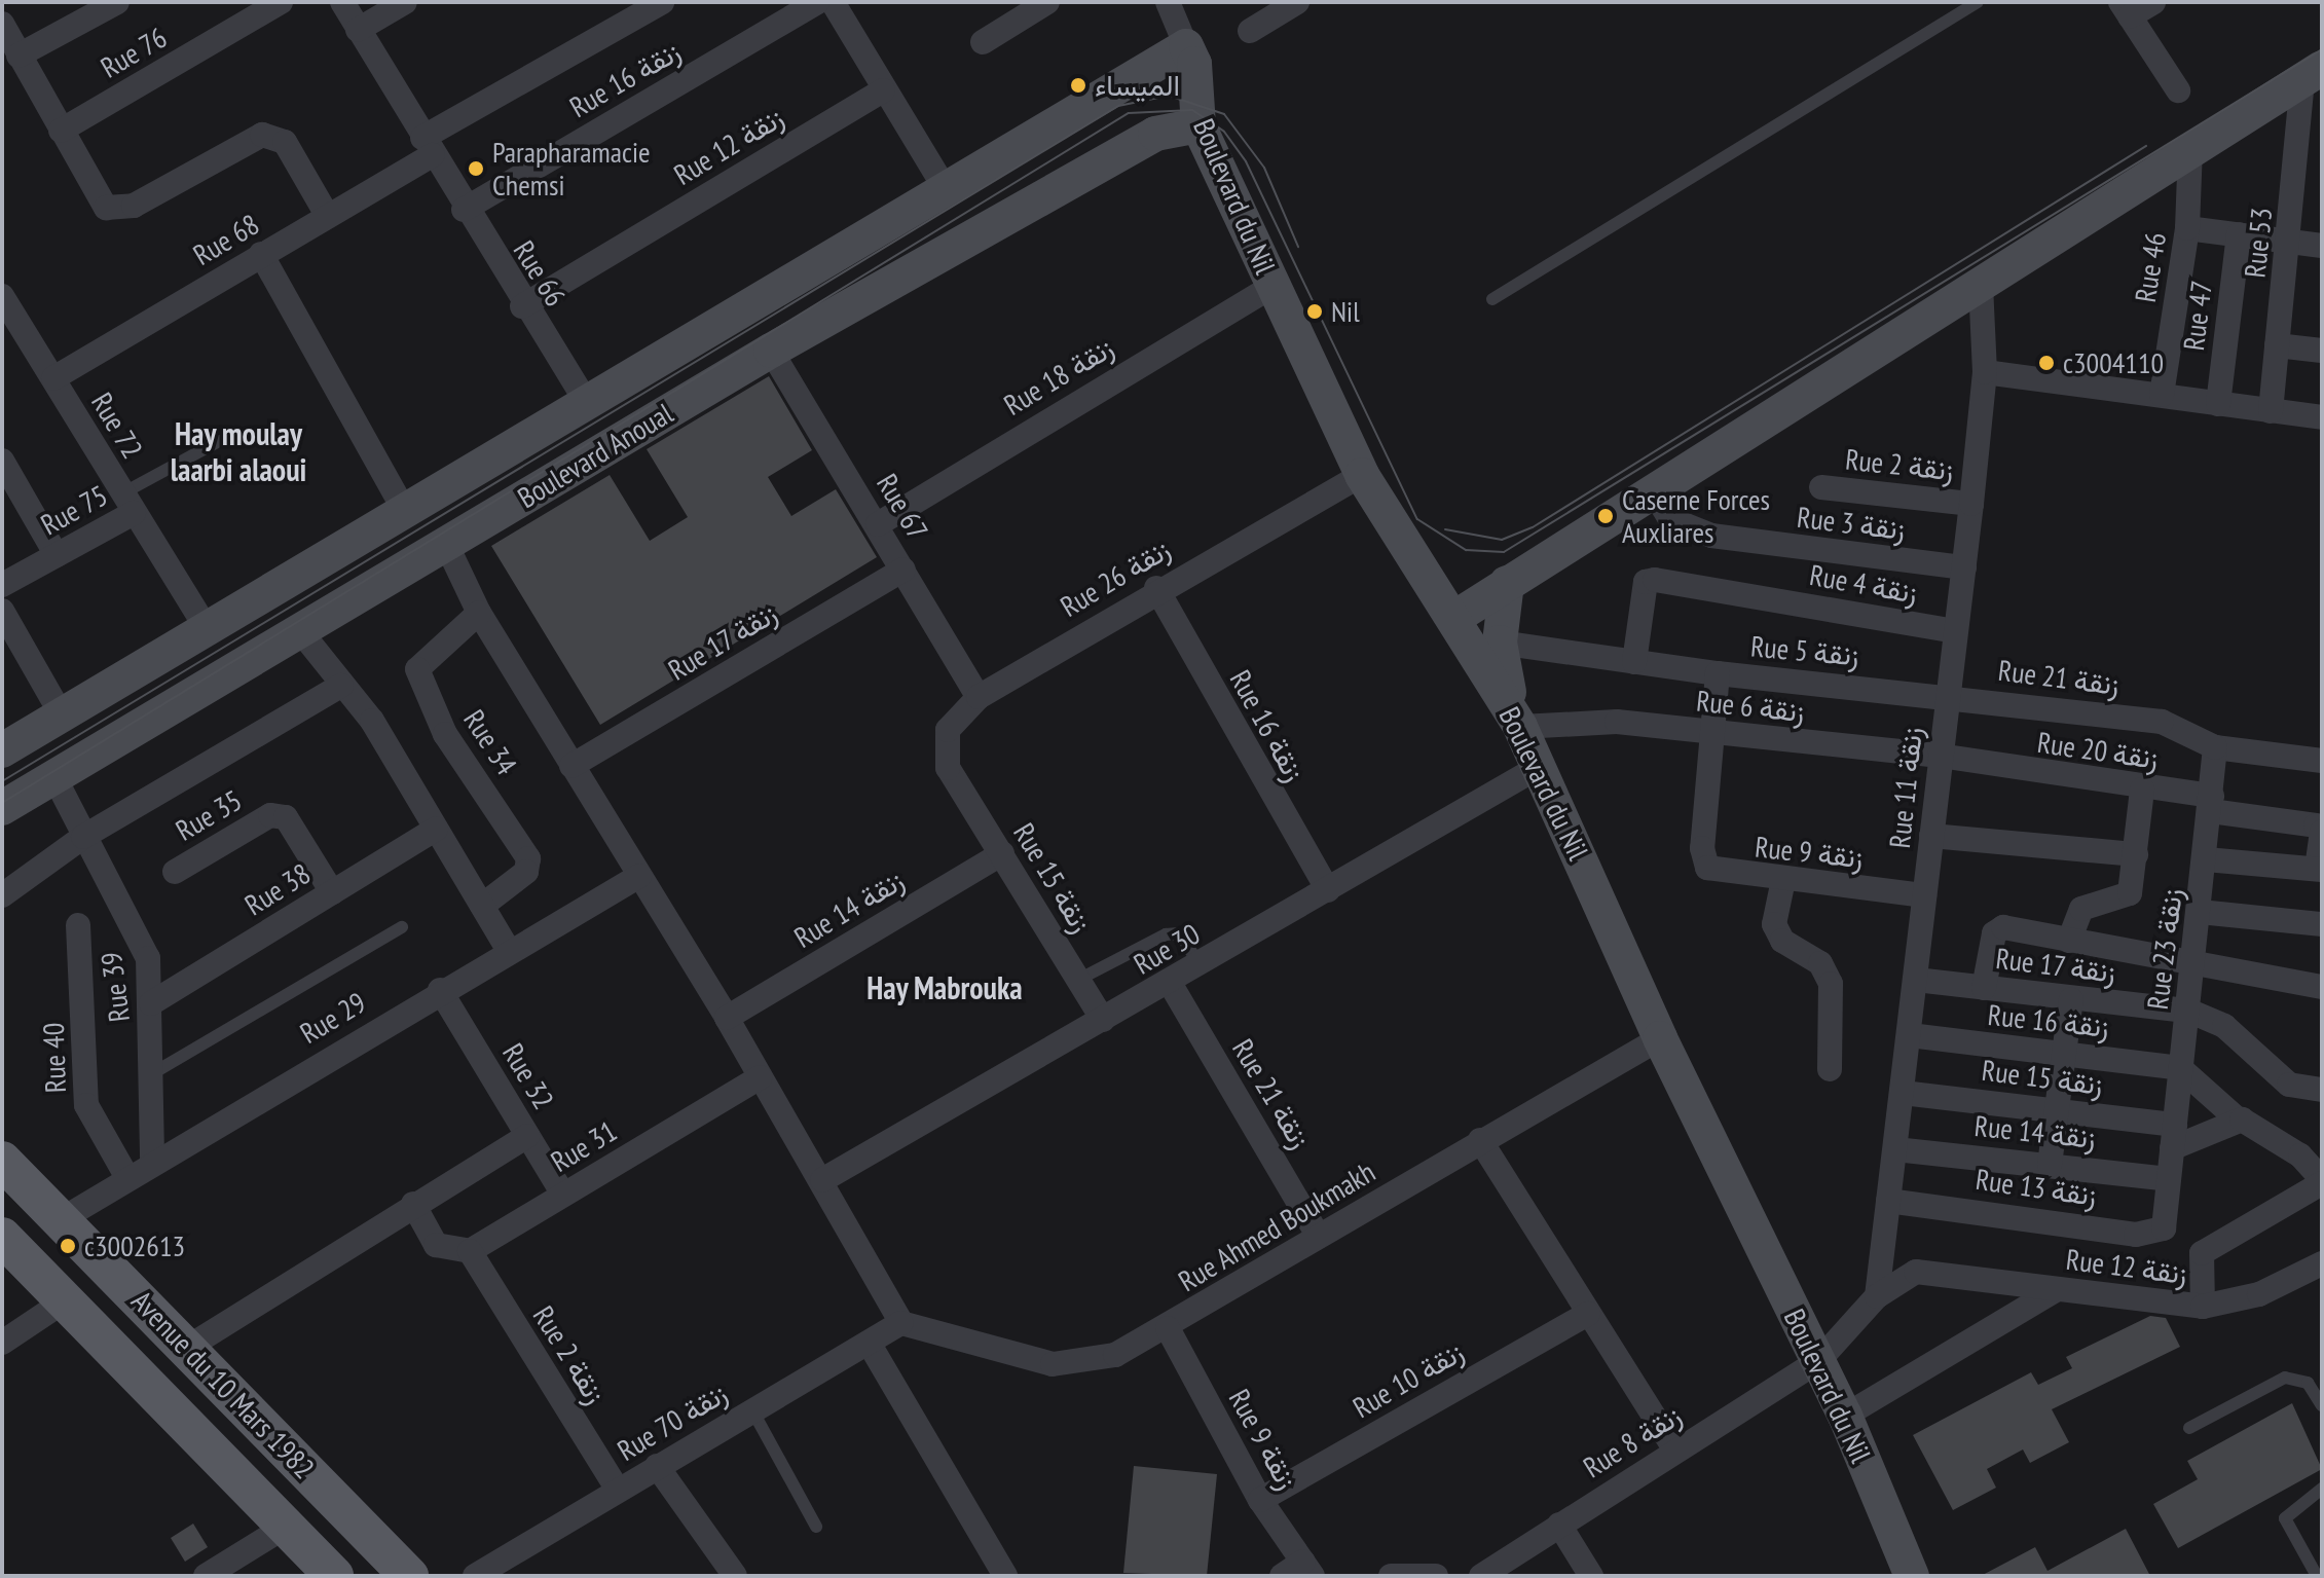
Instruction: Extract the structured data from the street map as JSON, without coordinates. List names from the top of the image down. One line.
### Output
{"streets":{"main road":["Avenue du 10 Mars 1982"],"street":["Rue 76","Rue 16 زنقة","Rue 12 زنقة","Boulevard du Nil","Rue 68","Rue 53","Rue 46","Rue 66","Rue 47","Rue 18 زنقة","Rue 72","Boulevard Anoual","Rue 2 زنقة","Rue 67","Rue 75","Rue 3 زنقة","Rue 26 زنقة","Rue 4 زنقة","Rue 17 زنقة","Rue 5 زنقة","Rue 21 زنقة","Rue 6 زنقة","Rue 34","Rue 20 زنقة","Rue 11 زنقة","Rue 35","Rue 9 زنقة","Rue 15 زنقة","Rue 38","Rue 14 زنقة","Rue 30","Rue 23 زنقة","Rue 39","Rue 29","Rue 40","Rue 32","Rue 31","Rue 13 زنقة","Rue Ahmed Boukmakh","Rue 10 زنقة","Rue 70 زنقة","Rue 8 زنقة"]},"crossings":[["Rue 16 زنقة","Rue 66"],["Rue 16 زنقة","Rue 26 زنقة"],["Rue 16 زنقة","Rue 11 زنقة"],["Rue 16 زنقة","Rue 30"],["Rue 16 زنقة","Rue 23 زنقة"],["Rue 12 زنقة","Rue 66"],["Rue 12 زنقة","Rue 8 زنقة"],["Boulevard du Nil","Rue 18 زنقة"],["Boulevard du Nil","Boulevard Anoual"],["Boulevard du Nil","Rue 26 زنقة"],["Boulevard du Nil","Rue 6 زنقة"],["Boulevard du Nil","Rue 30"],["Boulevard du Nil","Rue Ahmed Boukmakh"],["Boulevard du Nil","Rue 8 زنقة"],["Rue 68","Rue 66"],["Rue 68","Rue 72"],["Rue 66","Boulevard Anoual"],["Rue 18 زنقة","Rue 67"],["Rue 72","Boulevard Anoual"],["Rue 72","Rue 75"],["Boulevard Anoual","Rue 67"],["Boulevard Anoual","Rue 39"],["Rue 2 زنقة","Rue 11 زنقة"],["Rue 2 زنقة","Rue 31"],["Rue 2 زنقة","Rue 70 زنقة"],["Rue 67","Rue 26 زنقة"],["Rue 67","Rue 17 زنقة"],["Rue 3 زنقة","Rue 11 زنقة"],["Rue 26 زنقة","Rue 15 زنقة"],["Rue 4 زنقة","Rue 11 زنقة"],["Rue 17 زنقة","Rue 11 زنقة"],["Rue 17 زنقة","Rue 23 زنقة"],["Rue 5 زنقة","Rue 21 زنقة"],["Rue 5 زنقة","Rue 6 زنقة"],["Rue 5 زنقة","Rue 11 زنقة"],["Rue 5 زنقة","Rue 9 زنقة"],["Rue 21 زنقة","Rue 11 زنقة"],["Rue 21 زنقة","Rue 30"],["Rue 21 زنقة","Rue 23 زنقة"],["Rue 21 زنقة","Rue Ahmed Boukmakh"],["Rue 6 زنقة","Rue 20 زنقة"],["Rue 6 زنقة","Rue 11 زنقة"],["Rue 20 زنقة","Rue 23 زنقة"],["Rue 11 زنقة","Rue 9 زنقة"],["Rue 11 زنقة","Rue 15 زنقة"],["Rue 11 زنقة","Rue 14 زنقة"],["Rue 11 زنقة","Rue 13 زنقة"],["Rue 11 زنقة","Rue 8 زنقة"],["Rue 35","Rue 38"],["Rue 9 زنقة","Rue Ahmed Boukmakh"],["Rue 9 زنقة","Rue 10 زنقة"],["Rue 15 زنقة","Rue 14 زنقة"],["Rue 15 زنقة","Rue 30"],["Rue 15 زنقة","Rue 23 زنقة"],["Rue 38","Rue 39"],["Rue 14 زنقة","Rue 23 زنقة"],["Rue 23 زنقة","Rue 13 زنقة"],["Rue 39","Rue 29"],["Rue 29","Rue 40"],["Rue 29","Rue 32"],["Rue 29","Avenue du 10 Mars 1982"],["Rue 32","Rue 31"],["Rue Ahmed Boukmakh","Rue 70 زنقة"]],"districts":["Hay moulay laarbi alaoui","Hay Mabrouka"],"places":["الميساء","Parapharamacie Chemsi","Nil","c3004110","Caserne Forces Auxliares","c3002613"]}
